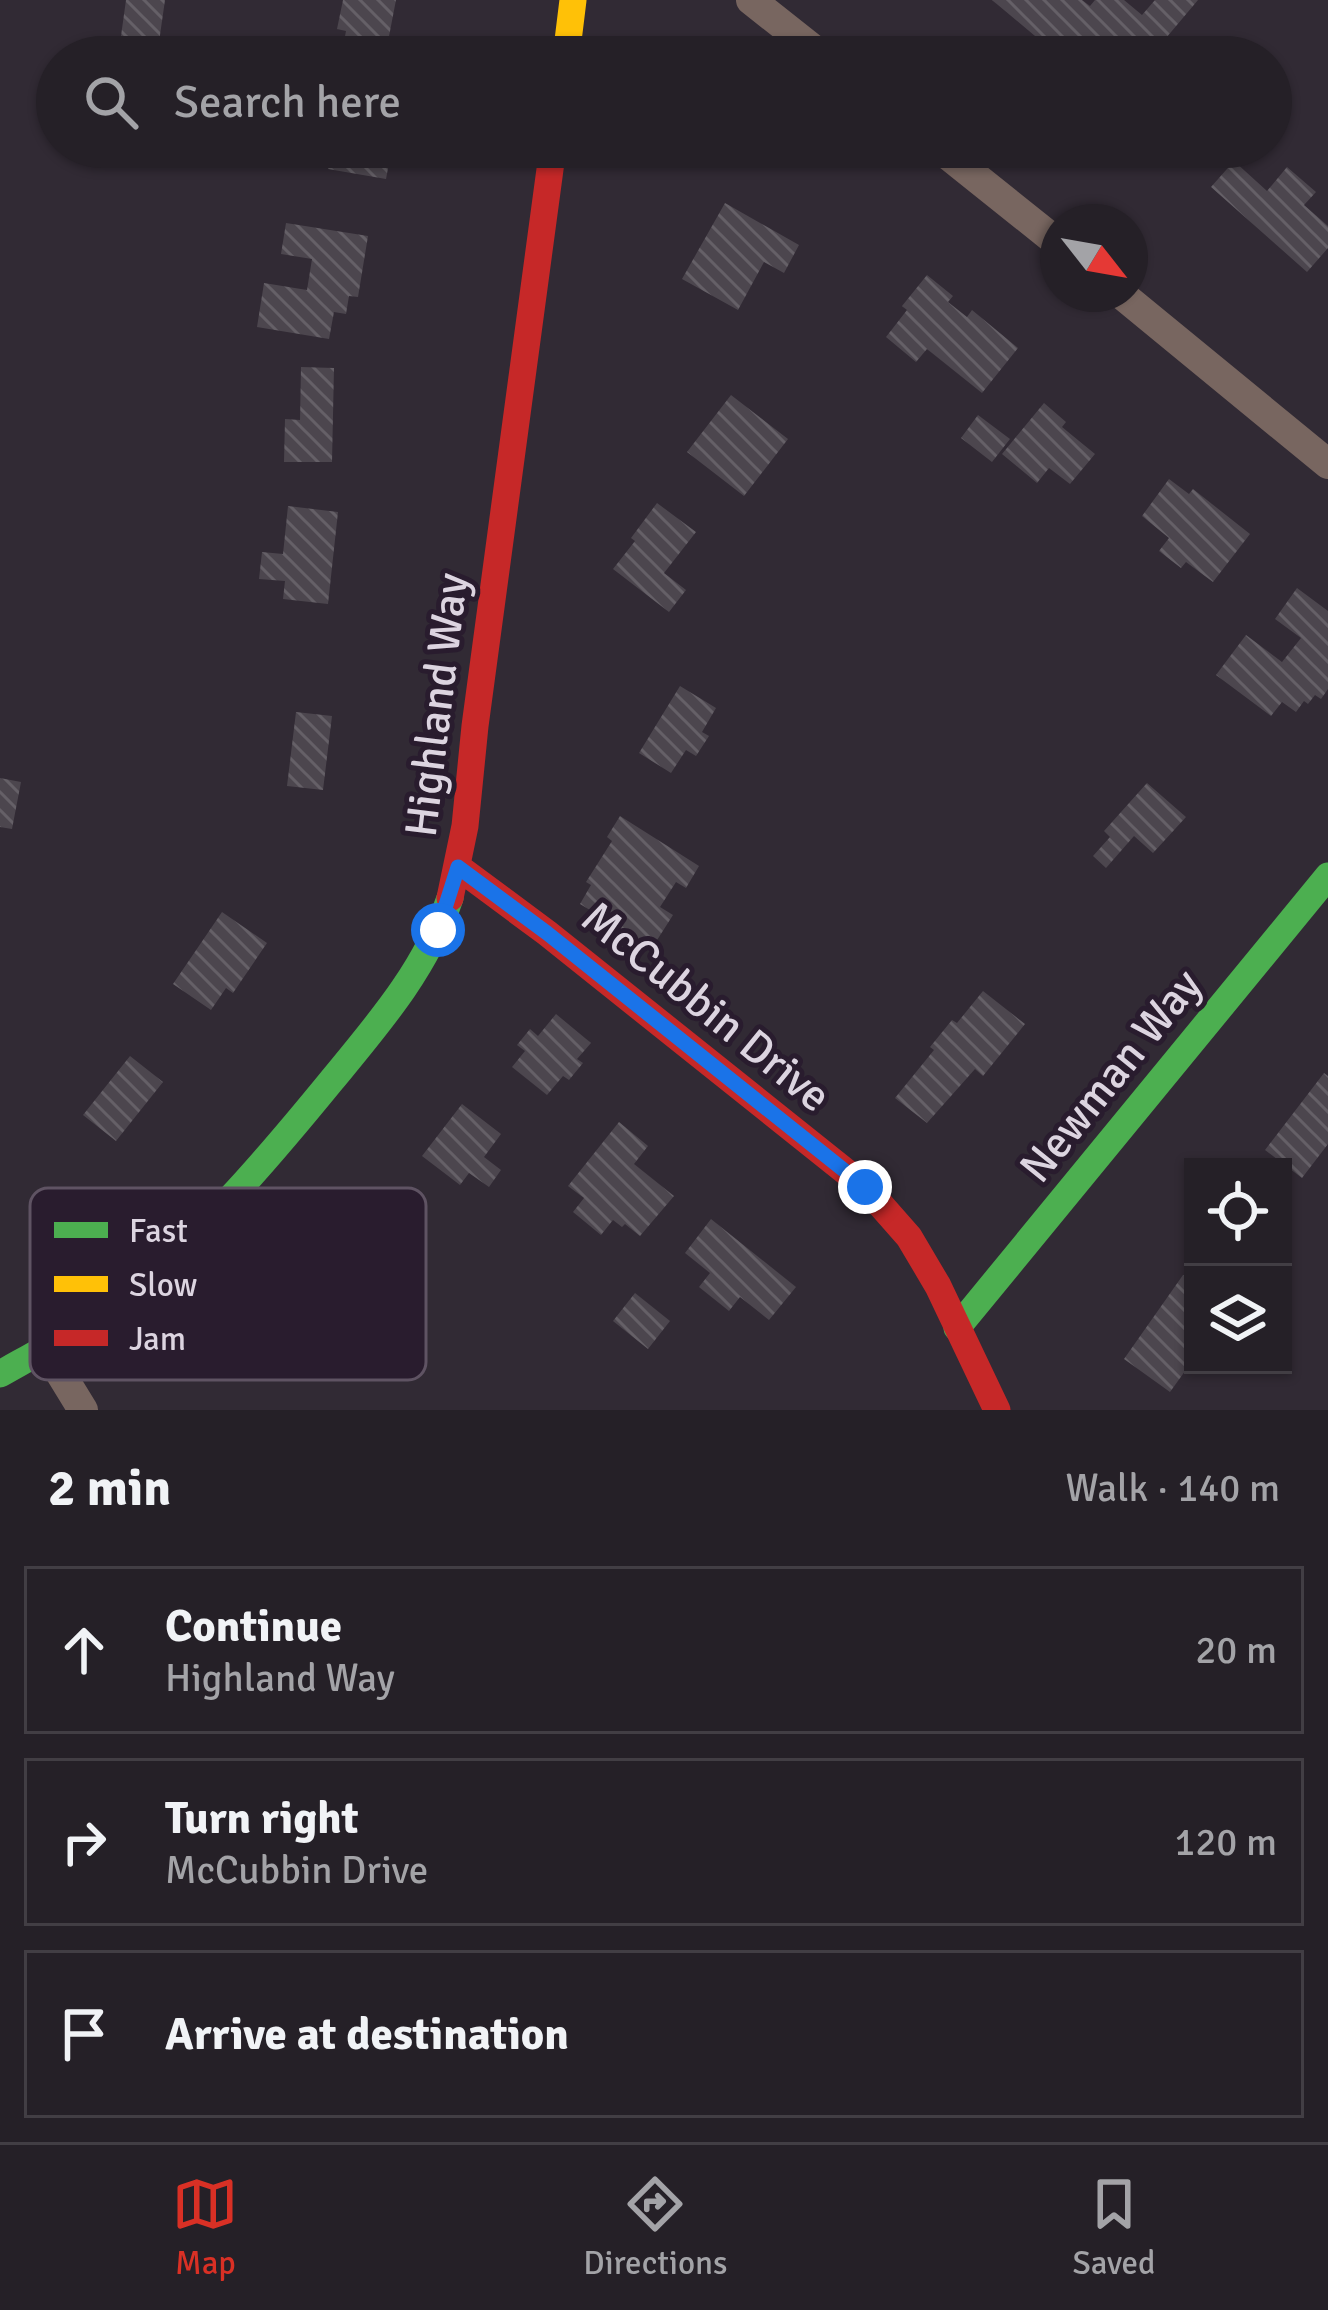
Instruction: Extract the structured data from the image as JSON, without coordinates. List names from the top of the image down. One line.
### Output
{"streets":{"street":["Highland Way","McCubbin Drive","Newman Way"]},"crossings":[["Highland Way","McCubbin Drive"],["McCubbin Drive","Newman Way"]],"legend":["Fast","Slow","Jam"],"north":"bottom right","page":{"search":"Search here","heading":["2 min","Walk · 140 m"],"list":[["Continue","Highland Way","20 m"],["Turn right","McCubbin Drive","120 m"],"Arrive at destination"],"nav":["Map","Directions","Saved"]}}
